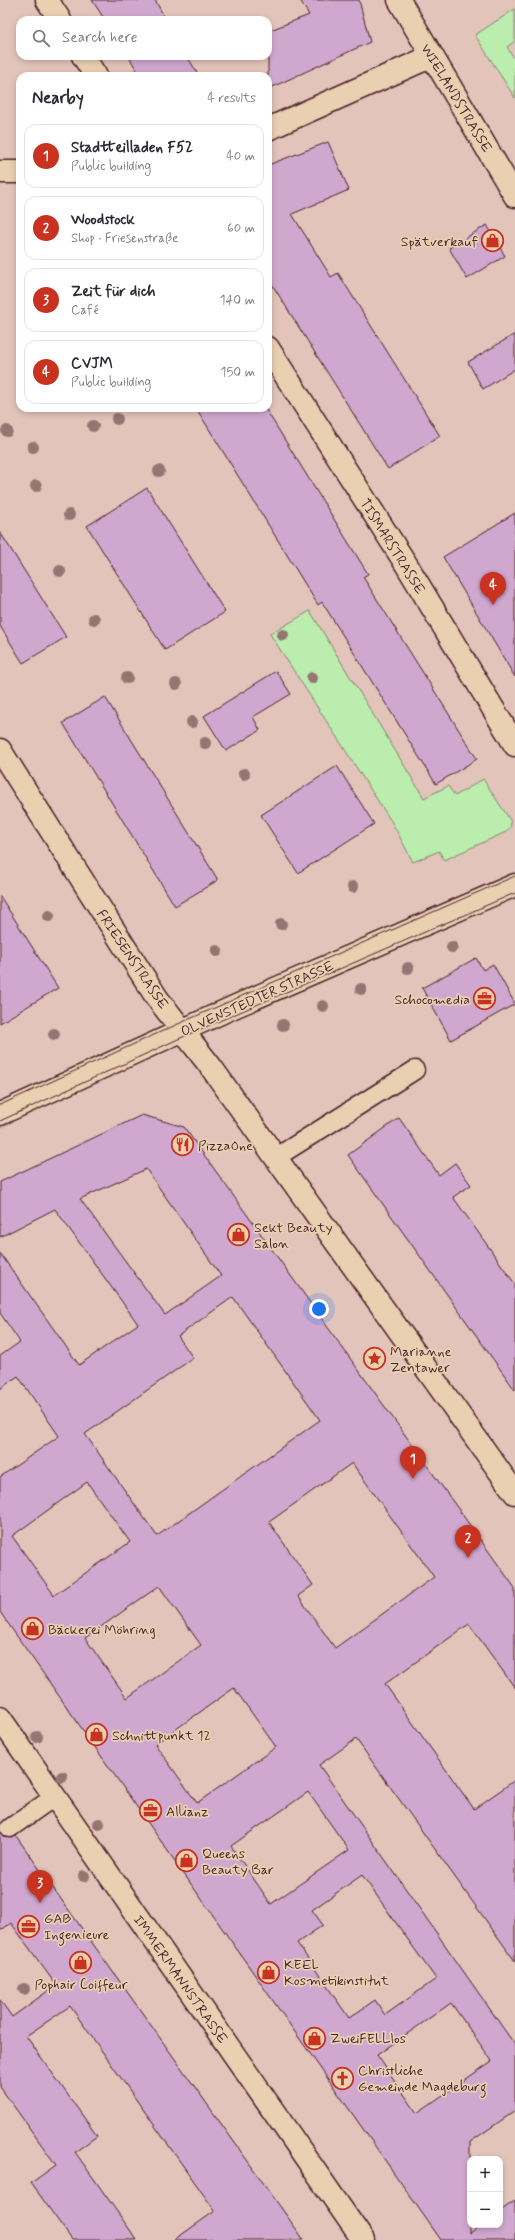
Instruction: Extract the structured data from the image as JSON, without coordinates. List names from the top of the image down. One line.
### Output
{"streets":{"street":["WIELANDSTRASSE","TISMARSTRASSE","FRIESENSTRASSE","OLVENSTEDTER STRASSE","IMMERMANNSTRASSE"]},"crossings":[["FRIESENSTRASSE","OLVENSTEDTER STRASSE"]],"places":{"shop":["Spätverkauf","Sekt Beauty Salon","Bäckerei Möhring","Schnittpunkt 12","Queens Beauty Bar","Pophair Coiffeur","KEEL Kosmetikinstitut","ZweiFELLlos"],"office":["Schocomedia","Allianz","GAB Ingenieure"],"restaurant":["PizzaOne"],"place":["Marianne Zentawer"],"church":["Christliche Gemeinde Magdeburg"]},"page":{"search":"Search here","heading":["Nearby","4 results"],"list":[{"mark":"1","name":"Stadtteilladen F52","note":"Public building","value":"40 m"},{"mark":"2","name":"Woodstock","note":"Shop · Friesenstraße","value":"60 m"},{"mark":"3","name":"Zeit für dich","note":"Café","value":"140 m"},{"mark":"4","name":"CVJM","note":"Public building","value":"150 m"}],"pins":["4","1","2","3"],"map_buttons":["+","−"]}}
